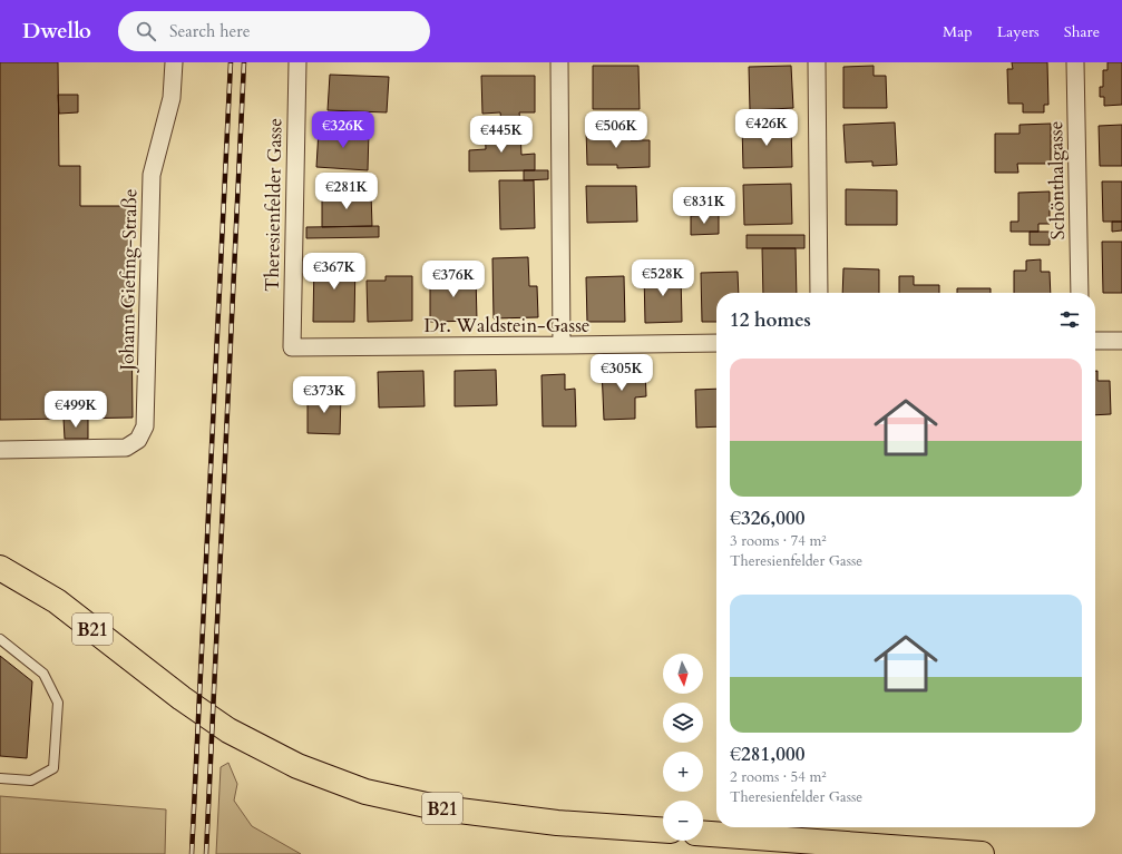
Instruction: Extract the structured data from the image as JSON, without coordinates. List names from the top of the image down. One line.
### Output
{"streets":{"main road":["B21"],"street":["Schönthalgasse","Theresienfelder Gasse","Johann Giefing-Straße","Dr. Waldstein-Gasse"]},"crossings":[["Theresienfelder Gasse","Dr. Waldstein-Gasse"]],"north":"bottom","page":{"header":"Dwello","search":"Search here","nav":["Map","Layers","Share"],"price":["€426K","€326K","€506K","€445K","€281K","€831K","€367K","€528K","€376K","€305K","€373K","€499K"],"heading":"12 homes","list":[{"name":"€326,000","note":"3 rooms · 74 m² · Theresienfelder Gasse"},{"name":"€281,000","note":"2 rooms · 54 m² · Theresienfelder Gasse"}],"map_buttons":["+","−"]}}
